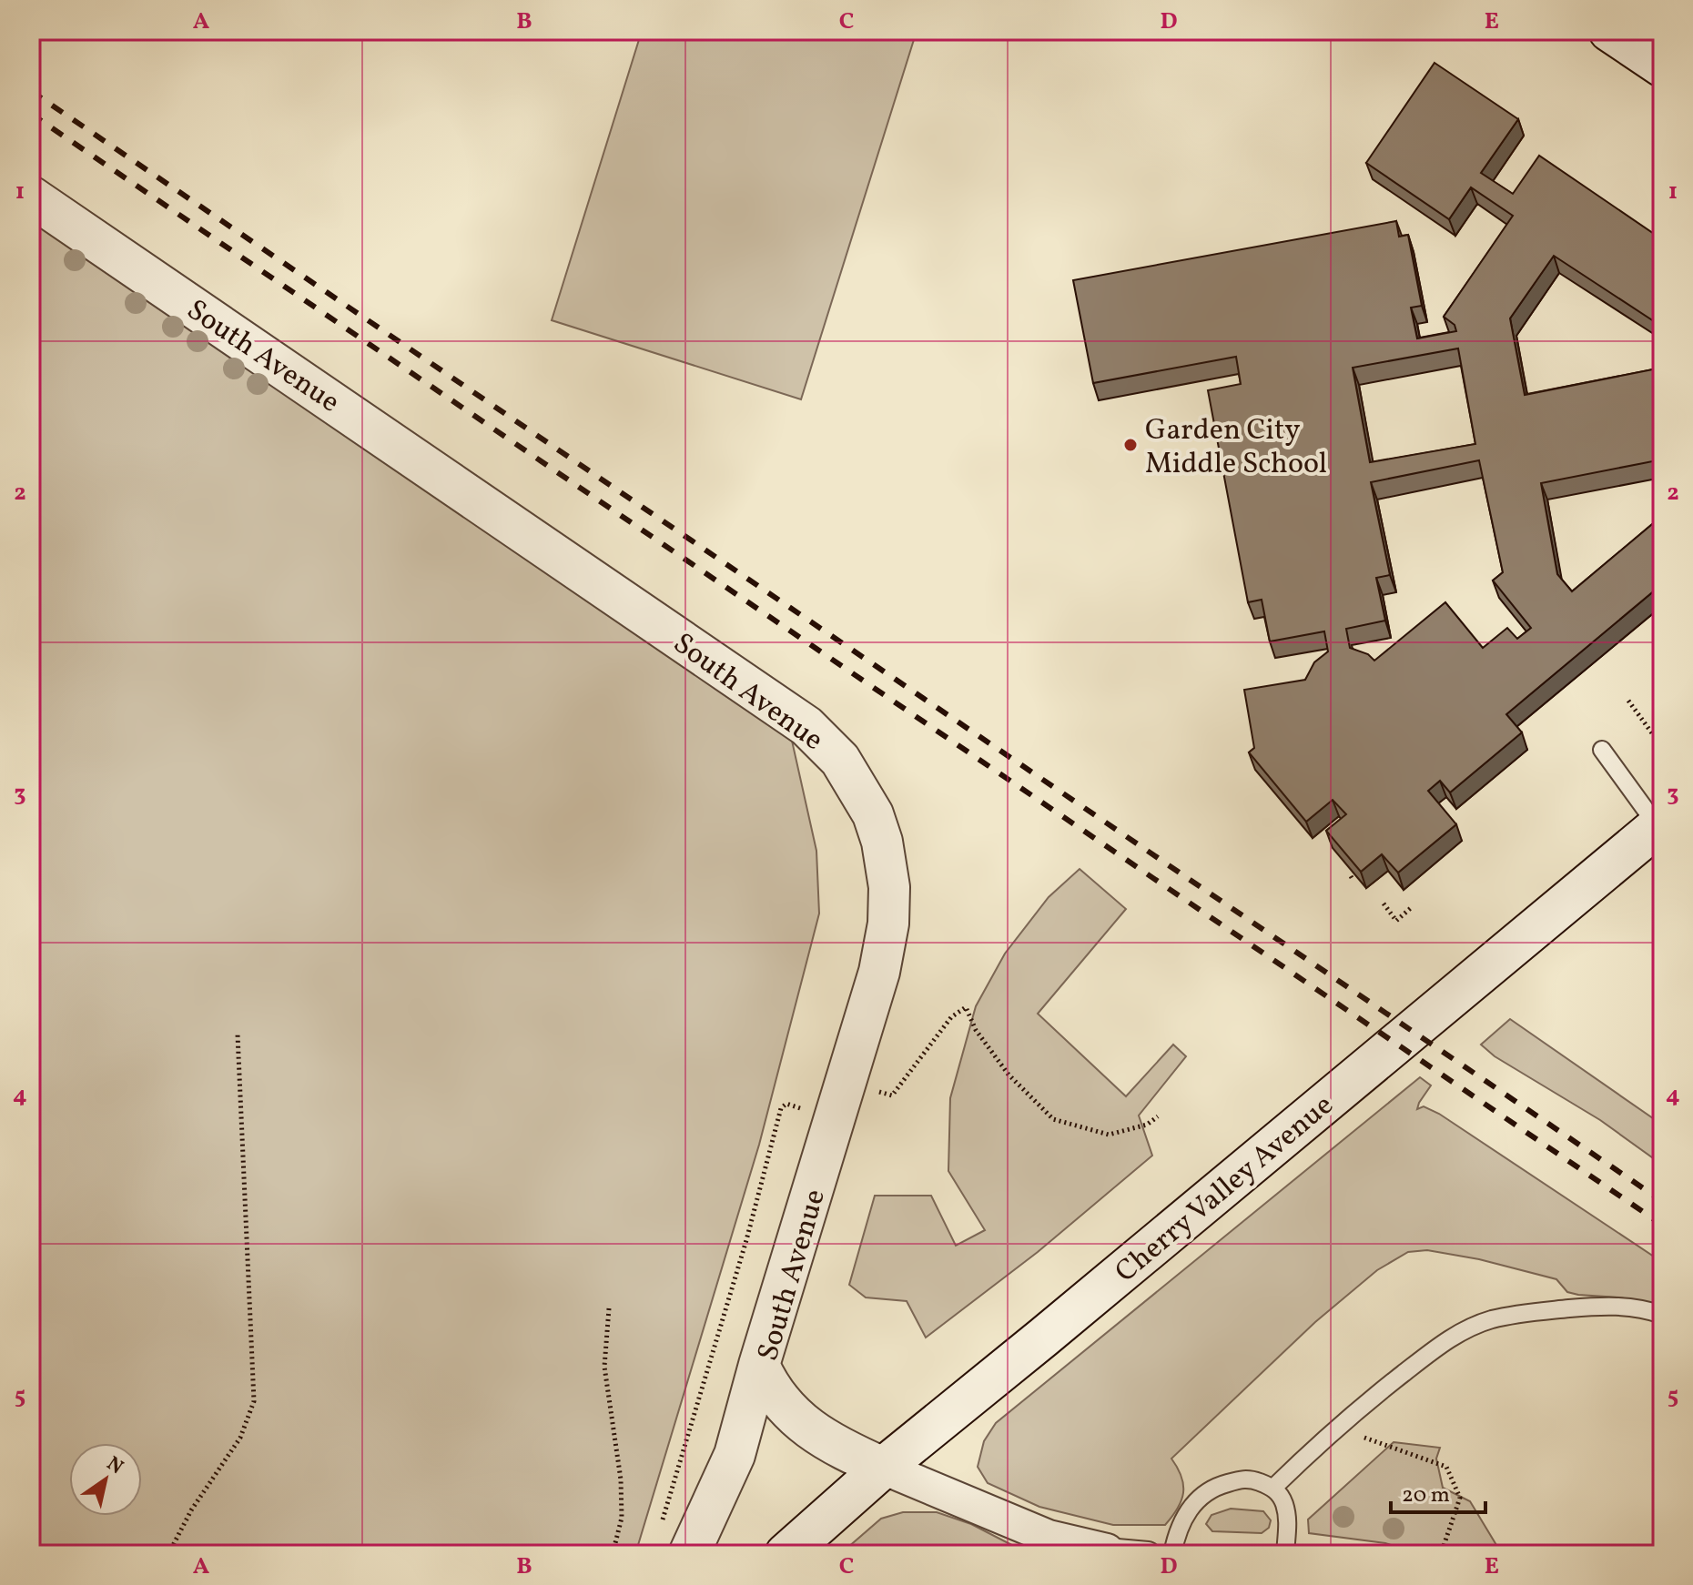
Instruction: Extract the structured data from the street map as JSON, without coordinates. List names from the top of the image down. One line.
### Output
{"streets":{"street":["South Avenue","Cherry Valley Avenue"]},"crossings":[["South Avenue","Cherry Valley Avenue"]],"places":["Garden City Middle School"],"scale_bar":"20 m","north":"top right","grid":{"columns":["A","B","C","D","E"],"rows":["1","2","3","4","5"]}}
